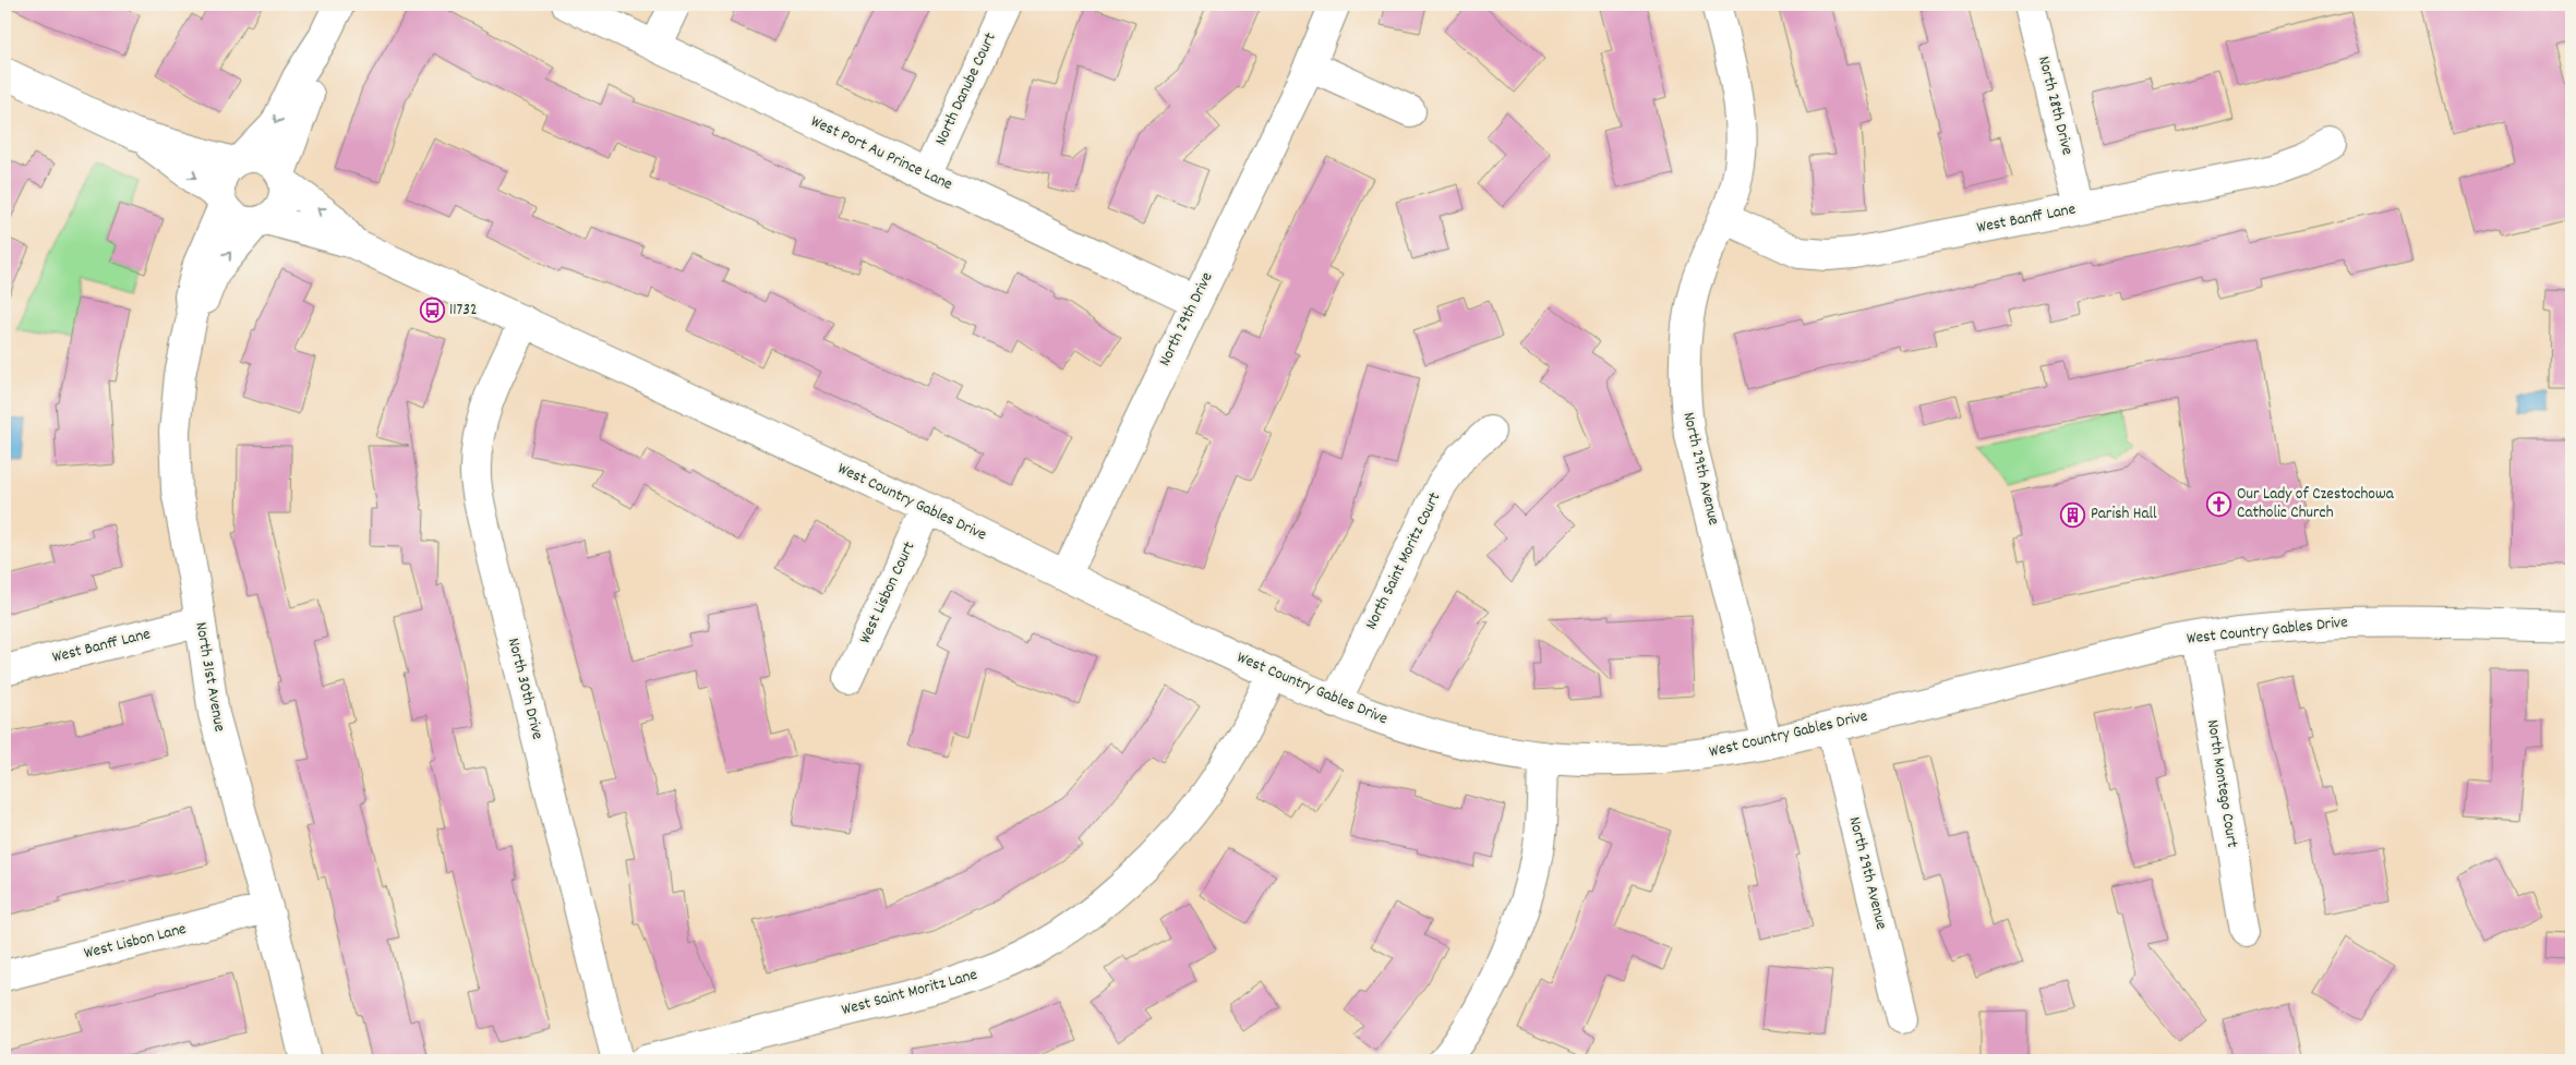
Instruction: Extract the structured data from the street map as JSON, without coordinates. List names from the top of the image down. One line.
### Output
{"streets":{"street":["North Danube Court","North 28th Drive","West Port Au Prince Lane","West Banff Lane","North 29th Drive","North 29th Avenue","West Country Gables Drive","North Saint Moritz Court","West Lisbon Court","North 31st Avenue","North 30th Drive","North Montego Court","West Lisbon Lane","West Saint Moritz Lane"]},"crossings":[["North Danube Court","West Port Au Prince Lane"],["North 28th Drive","West Banff Lane"],["West Port Au Prince Lane","North 29th Drive"],["West Banff Lane","North 29th Avenue"],["West Banff Lane","North 31st Avenue"],["North 29th Drive","West Country Gables Drive"],["North 29th Avenue","West Country Gables Drive"],["West Country Gables Drive","North Saint Moritz Court"],["West Country Gables Drive","West Lisbon Court"],["West Country Gables Drive","North 30th Drive"],["West Country Gables Drive","North Montego Court"],["West Country Gables Drive","West Saint Moritz Lane"],["North 31st Avenue","West Lisbon Lane"]],"places":{"bus stop":["11732"],"church":["Our Lady of Czestochowa Catholic Church"],"building":["Parish Hall"]}}
